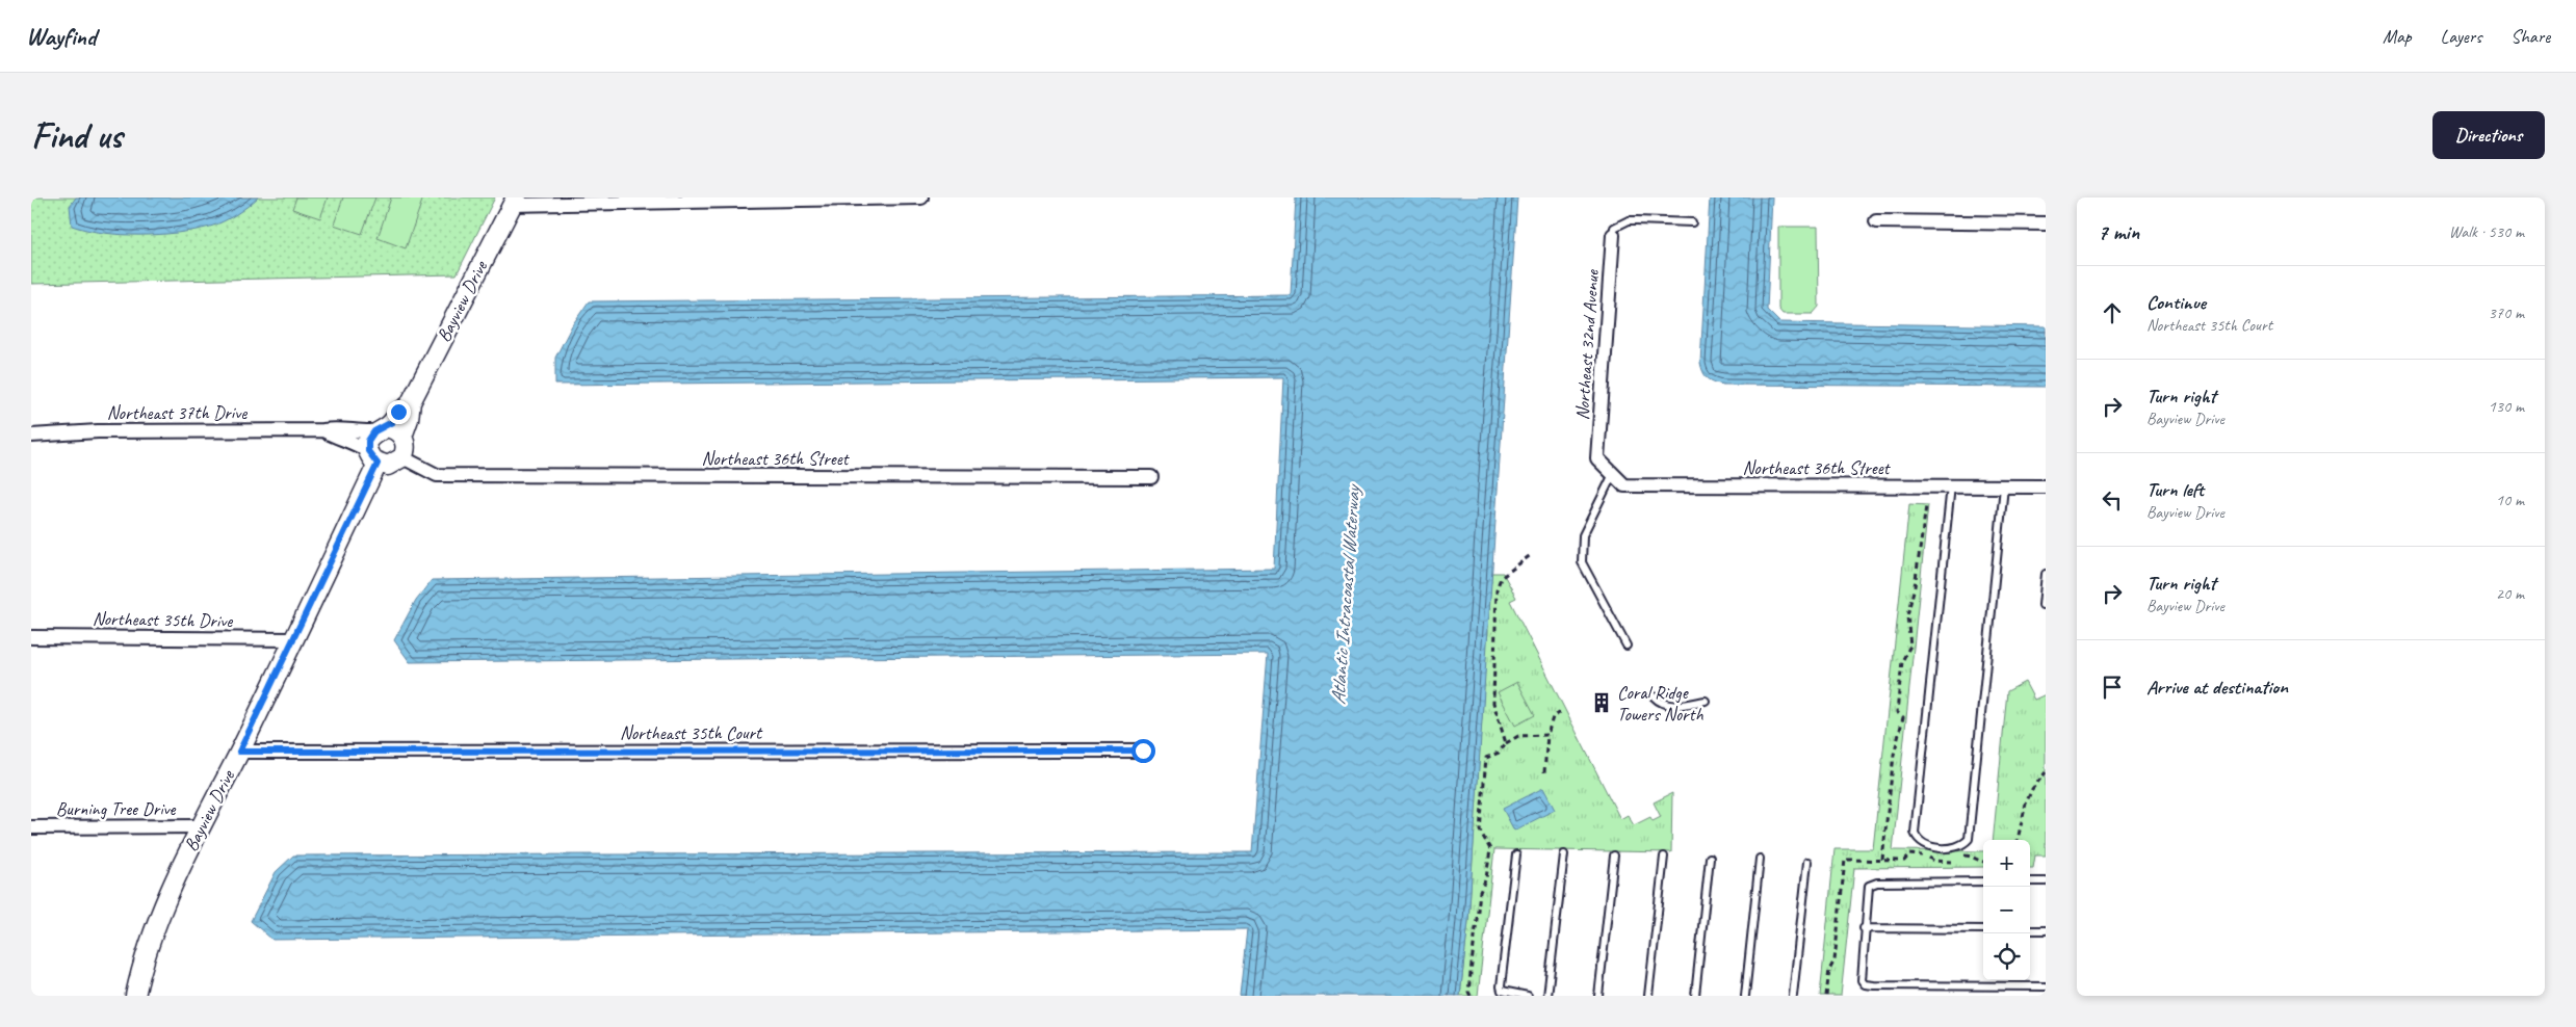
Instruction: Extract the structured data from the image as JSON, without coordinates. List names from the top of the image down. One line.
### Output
{"streets":{"street":["Bayview Drive","Northeast 32nd Avenue","Northeast 37th Drive","Northeast 36th Street","Northeast 35th Drive","Northeast 35th Court","Burning Tree Drive"]},"crossings":[["Bayview Drive","Northeast 37th Drive"],["Bayview Drive","Northeast 36th Street"],["Bayview Drive","Northeast 35th Drive"],["Bayview Drive","Northeast 35th Court"],["Bayview Drive","Burning Tree Drive"],["Northeast 32nd Avenue","Northeast 36th Street"],["Northeast 37th Drive","Northeast 36th Street"]],"water":["Atlantic Intracoastal Waterway"],"places":{"building":["Coral Ridge Towers North"]},"page":{"header":"Wayfind","nav":["Map","Layers","Share"],"buttons":"Directions","title":"Find us","heading":["7 min","Walk · 530 m"],"list":[["Continue","Northeast 35th Court","370 m"],["Turn right","Bayview Drive","130 m"],["Turn left","Bayview Drive","10 m"],["Turn right","Bayview Drive","20 m"],"Arrive at destination"],"map_buttons":["+","−"]}}
